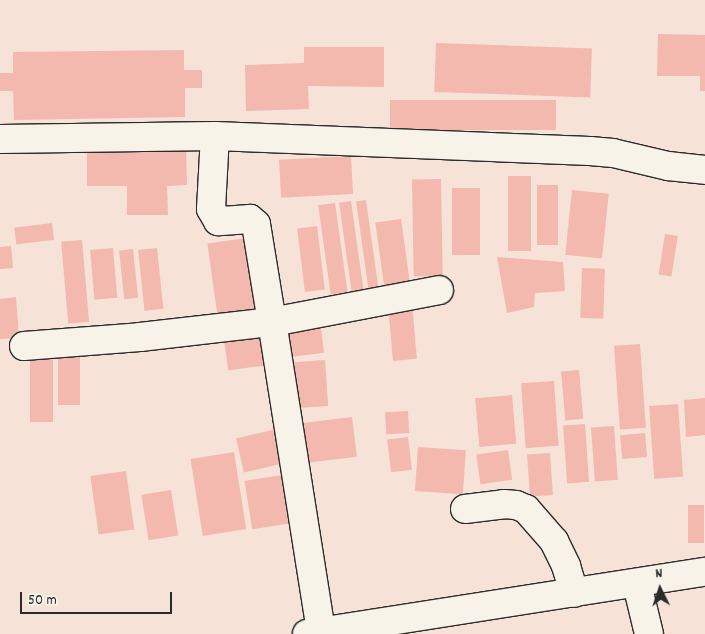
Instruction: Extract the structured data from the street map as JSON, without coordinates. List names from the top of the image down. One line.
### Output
{"scale_bar":"50 m","north":"top"}
